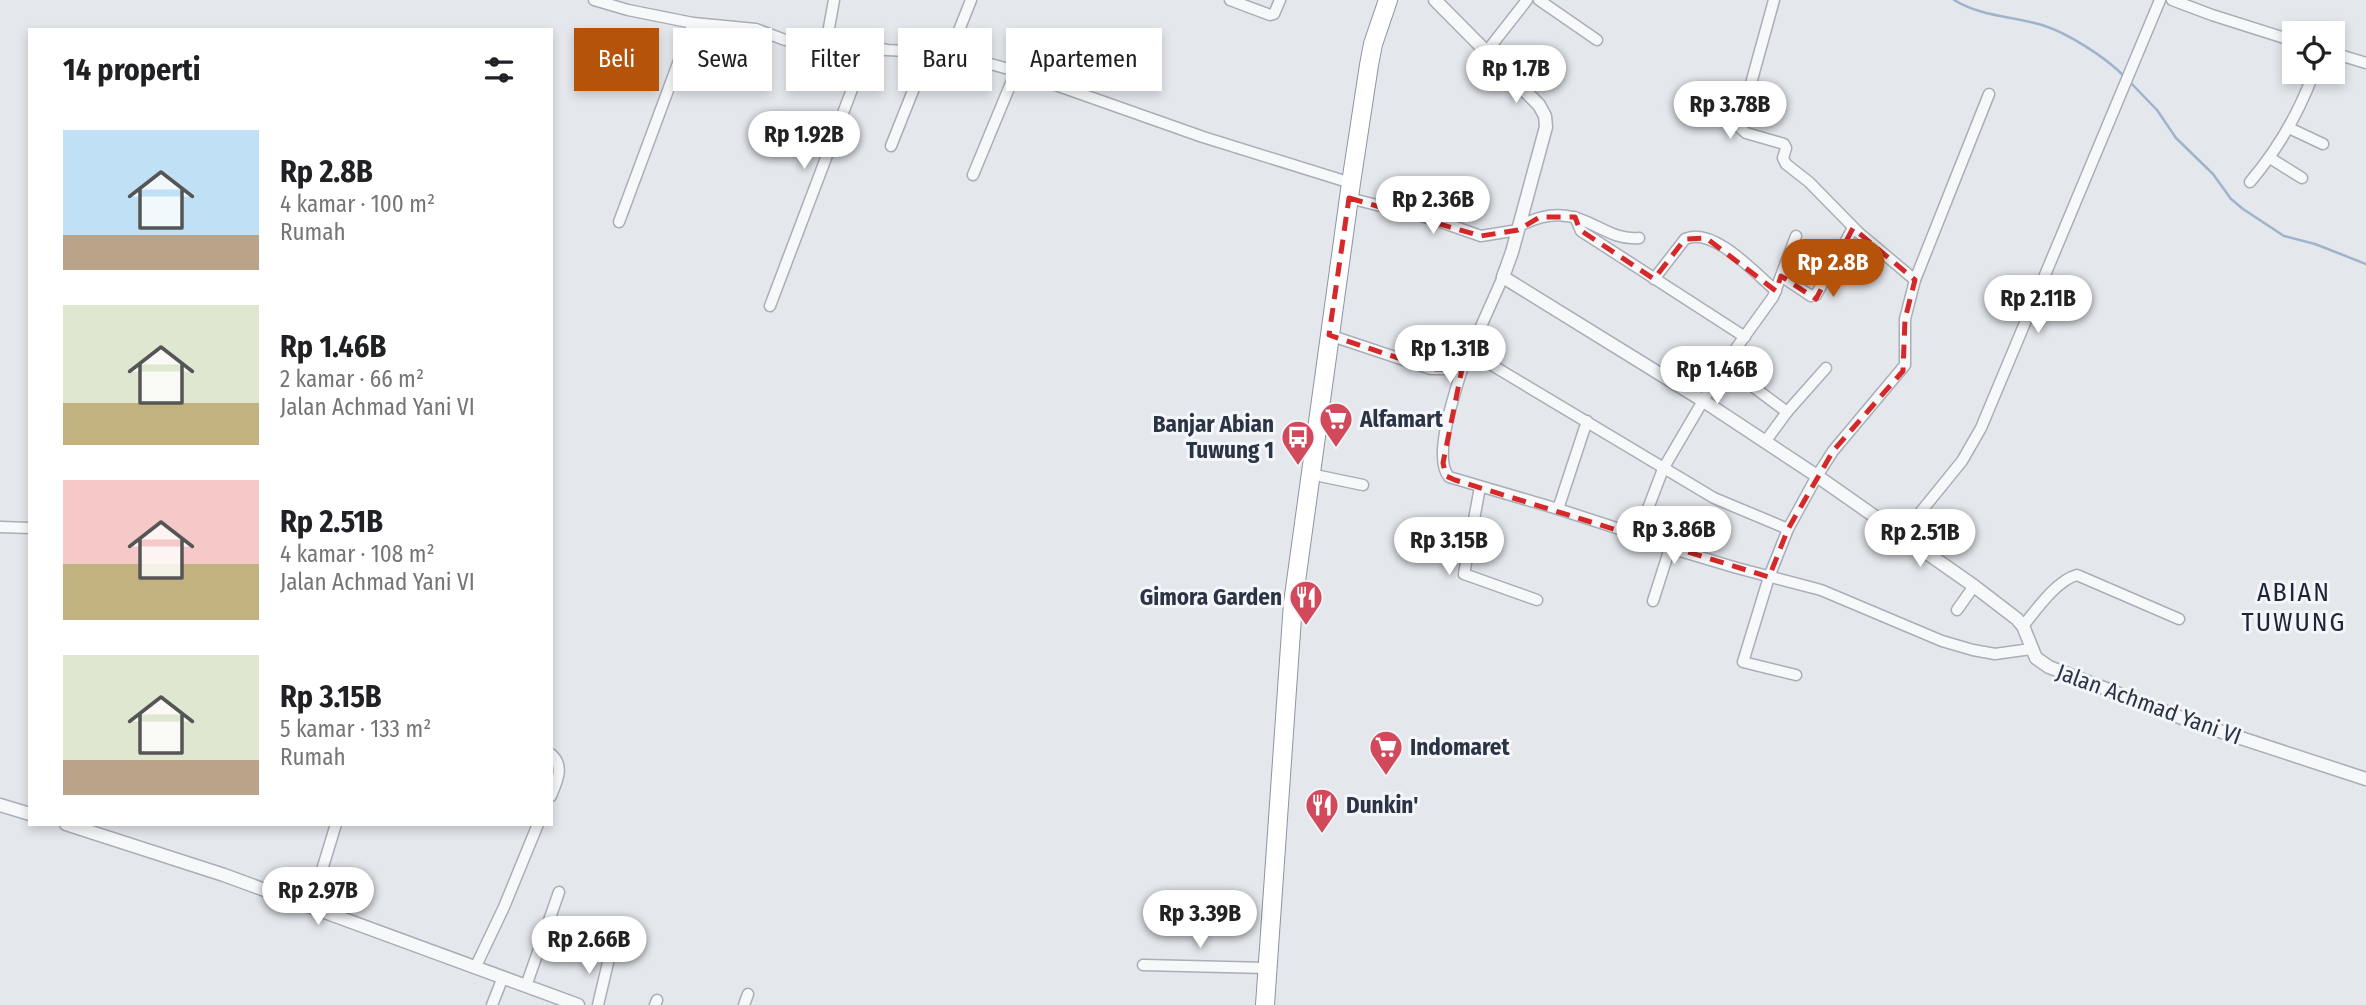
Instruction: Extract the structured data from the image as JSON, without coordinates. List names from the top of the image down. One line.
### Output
{"streets":{"street":["Jalan Achmad Yani VI"]},"districts":["ABIAN TUWUNG"],"places":{"supermarket":["Alfamart","Indomaret"],"bus stop":["Banjar Abian Tuwung 1"],"restaurant":["Gimora Garden","Dunkin'"]},"page":{"chip":["Beli","Sewa","Filter","Baru","Apartemen"],"heading":"14 properti","price":["Rp 1.7B","Rp 3.78B","Rp 1.92B","Rp 2.36B","Rp 2.8B","Rp 2.11B","Rp 1.31B","Rp 1.46B","Rp 3.86B","Rp 2.51B","Rp 3.15B","Rp 2.97B","Rp 3.39B","Rp 2.66B"],"list":[{"name":"Rp 2.8B","note":"4 kamar · 100 m² · Rumah"},{"name":"Rp 1.46B","note":"2 kamar · 66 m² · Jalan Achmad Yani VI"},{"name":"Rp 2.51B","note":"4 kamar · 108 m² · Jalan Achmad Yani VI"},{"name":"Rp 3.15B","note":"5 kamar · 133 m² · Rumah"}]}}
